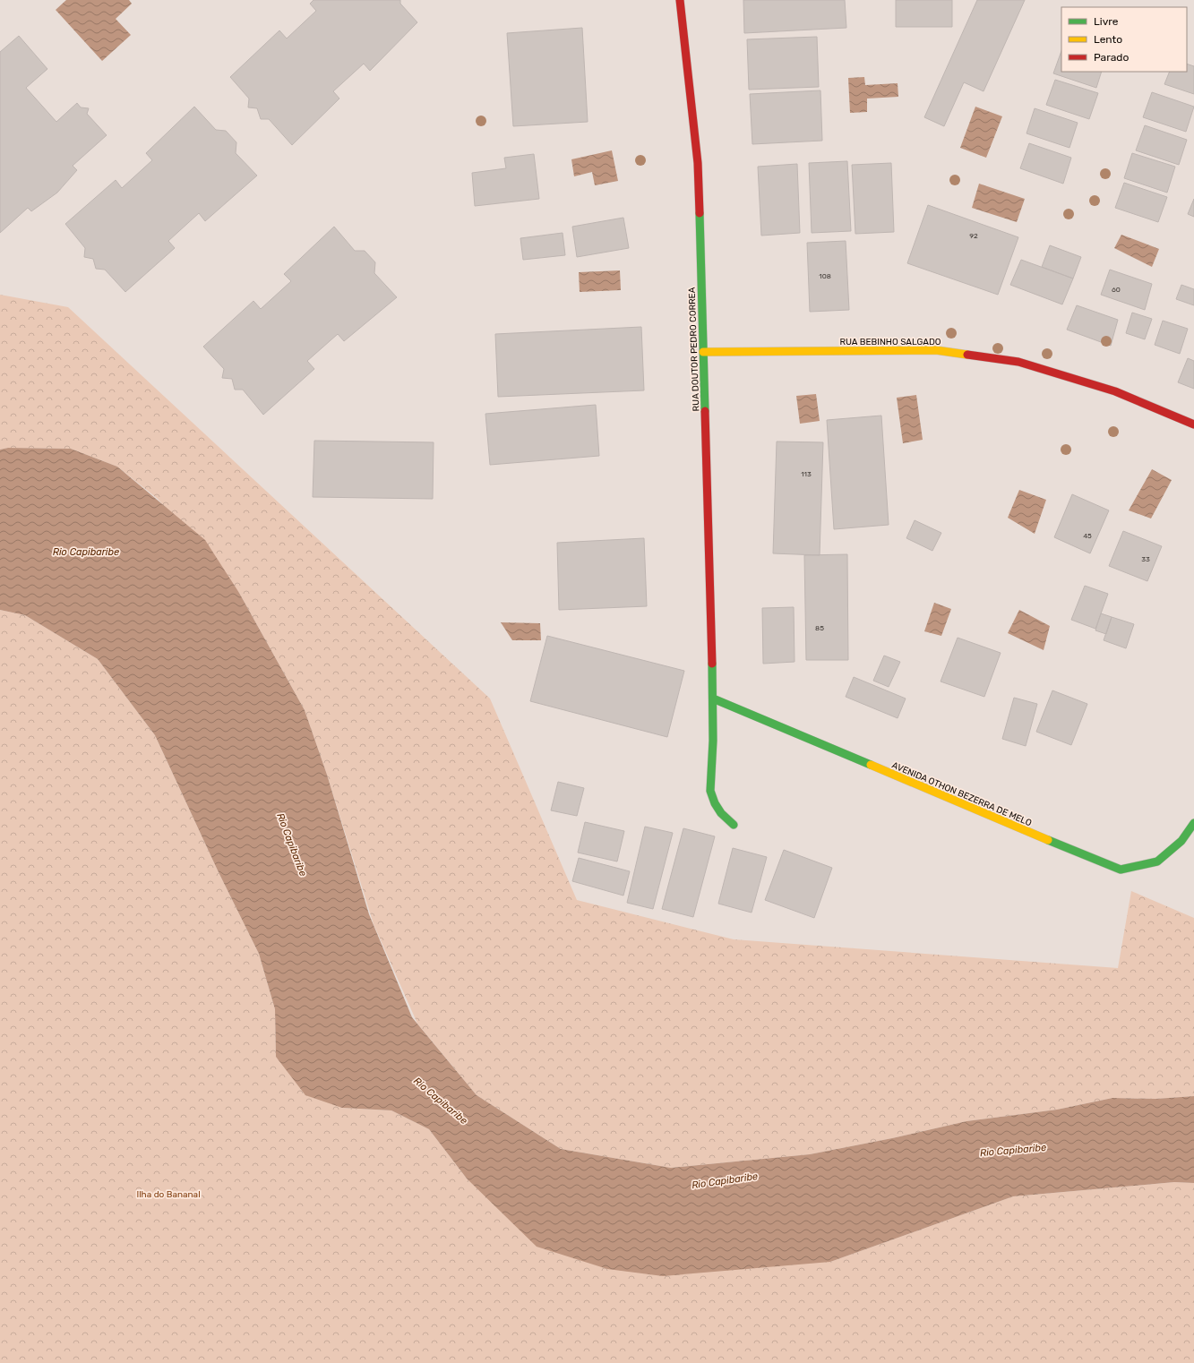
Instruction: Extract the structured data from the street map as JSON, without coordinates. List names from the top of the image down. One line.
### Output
{"streets":{"street":["RUA BEBINHO SALGADO","RUA DOUTOR PEDRO CORREA","AVENIDA OTHON BEZERRA DE MELO"]},"crossings":[["RUA BEBINHO SALGADO","RUA DOUTOR PEDRO CORREA"],["RUA DOUTOR PEDRO CORREA","AVENIDA OTHON BEZERRA DE MELO"]],"water":["Rio Capibaribe"],"parks":["Ilha do Bananal"],"house_numbers":["92","108","60","113","45","33","85"],"legend":["Livre","Lento","Parado"]}
